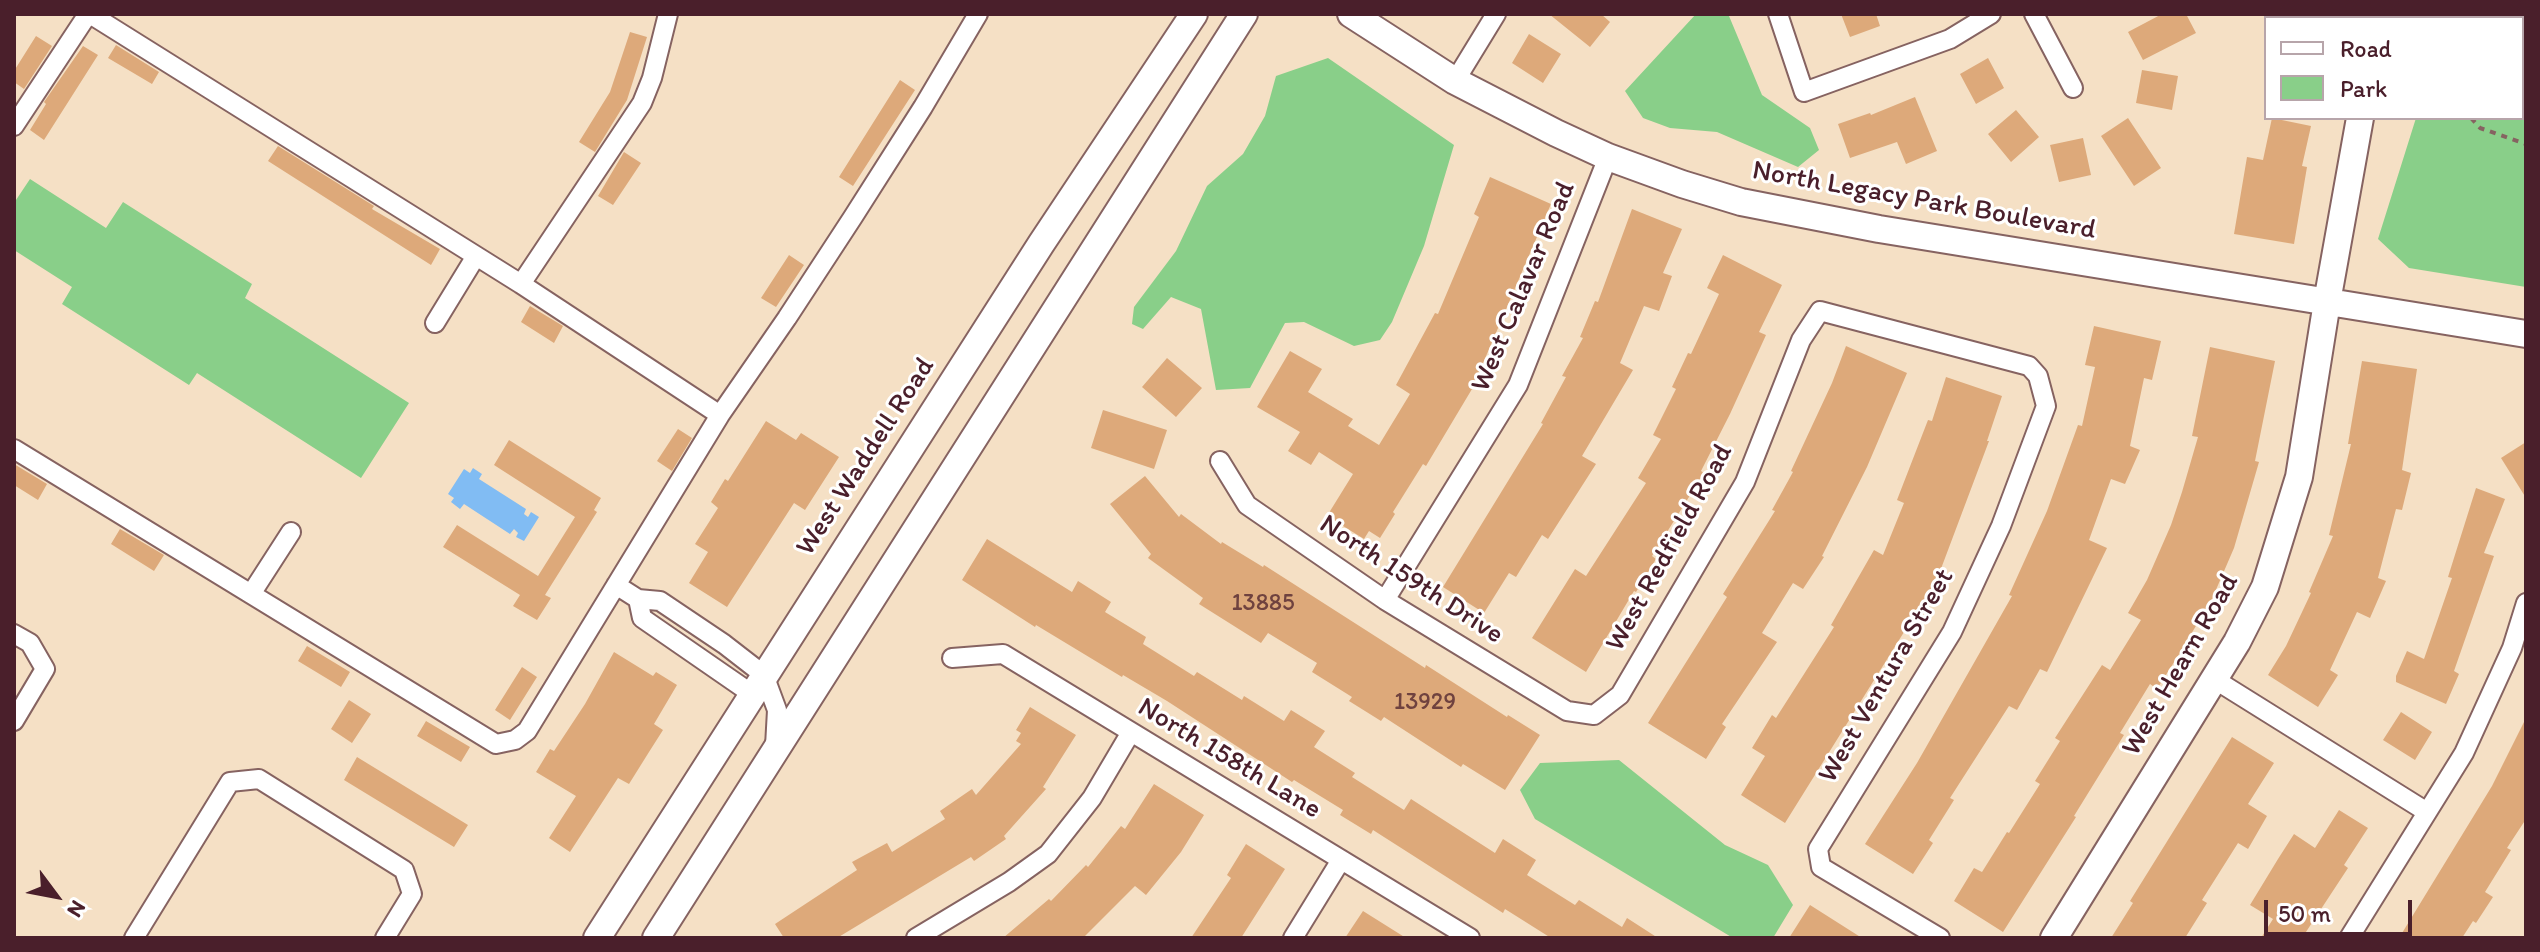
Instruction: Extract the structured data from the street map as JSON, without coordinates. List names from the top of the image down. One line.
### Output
{"streets":{"main road":["North Legacy Park Boulevard","West Waddell Road","West Hearn Road"],"street":["West Calavar Road","West Redfield Road","North 159th Drive","West Ventura Street","North 158th Lane"]},"crossings":[["North Legacy Park Boulevard","West Calavar Road"],["North Legacy Park Boulevard","West Hearn Road"],["West Calavar Road","North 159th Drive"],["West Redfield Road","North 159th Drive"],["West Redfield Road","West Ventura Street"]],"house_numbers":["13885","13929"],"legend":["Road","Park"],"scale_bar":"50 m","north":"bottom right"}
